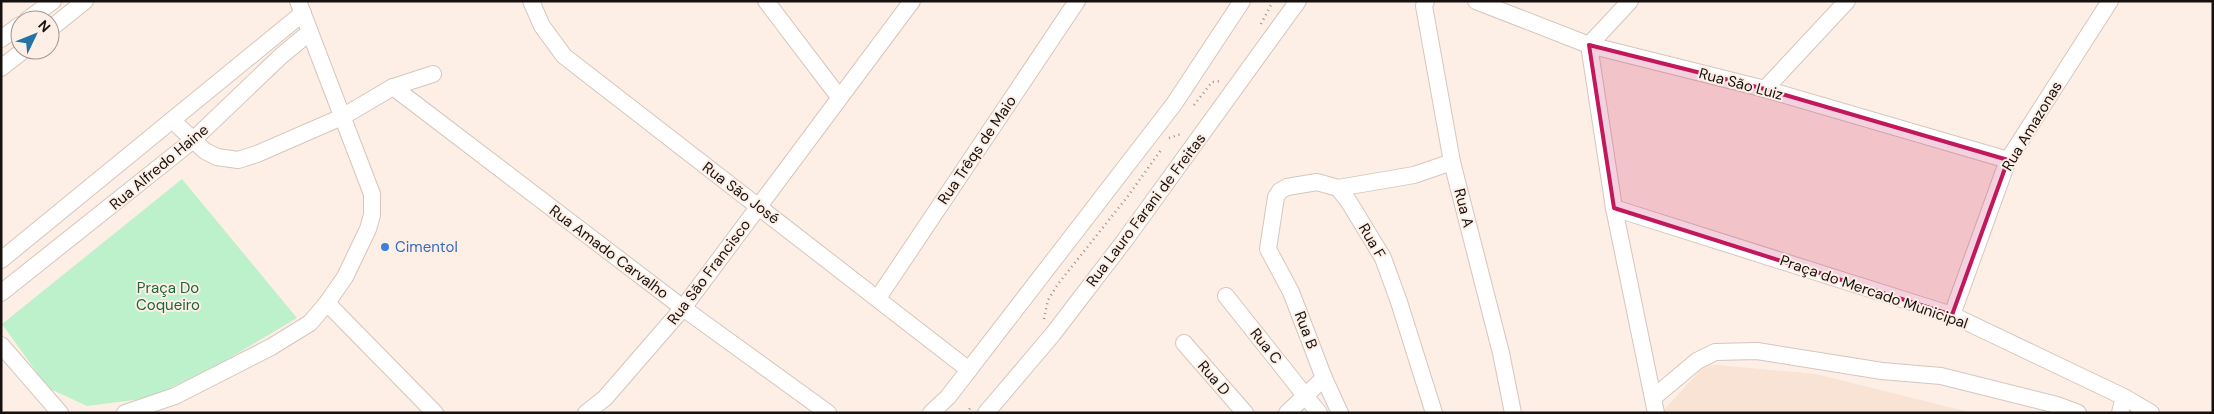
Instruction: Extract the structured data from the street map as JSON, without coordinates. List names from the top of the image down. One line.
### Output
{"streets":{"street":["Rua São Luiz","Rua Amazonas","Rua Trêqs de Maio","Rua Alfredo Haine","Rua São José","Rua A","Rua Lauro Farani de Freitas","Rua F","Rua Amado Carvalho","Rua São Francisco","Praça do Mercado Municipal","Rua B","Rua C","Rua D"]},"crossings":[["Rua São Luiz","Rua Amazonas"],["Rua Amazonas","Praça do Mercado Municipal"],["Rua Trêqs de Maio","Rua São José"],["Rua São José","Rua São Francisco"],["Rua F","Rua B"],["Rua Amado Carvalho","Rua São Francisco"]],"parks":["Praça Do Coqueiro"],"places":["Cimentol"],"north":"top right"}
